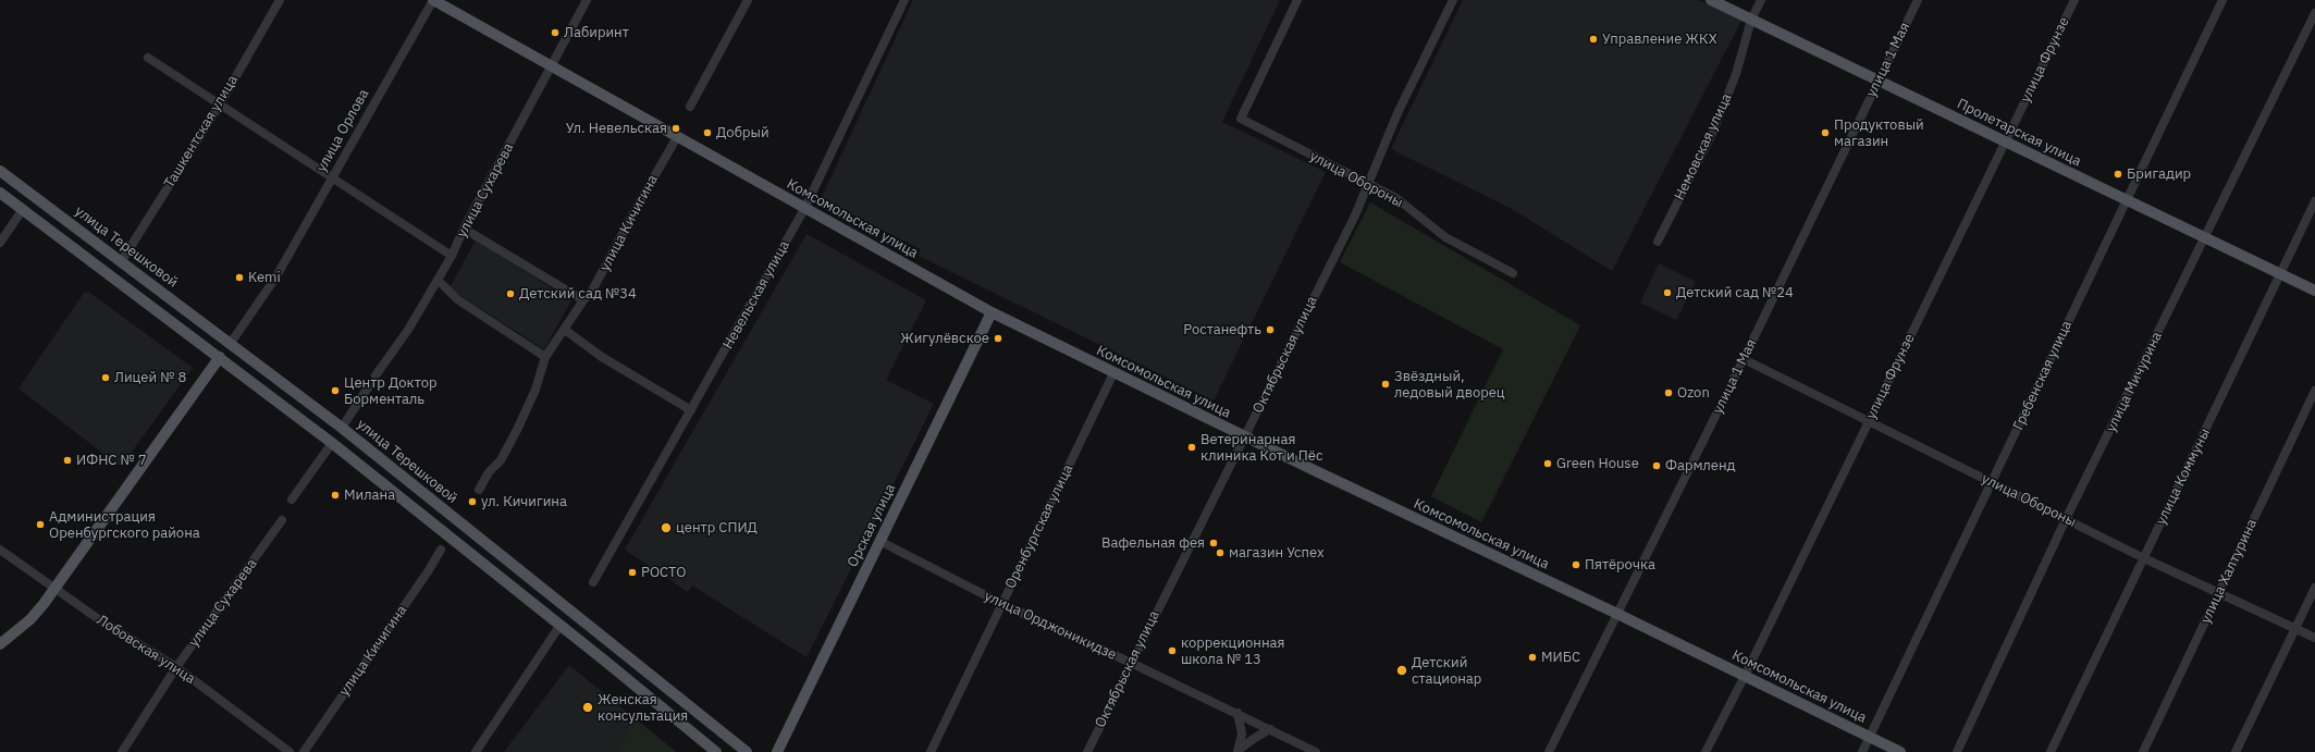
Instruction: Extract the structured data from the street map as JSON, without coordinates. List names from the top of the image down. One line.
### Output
{"streets":{"main road":["Пролетарская улица","Комсомольская улица","улица Терешковой","Орская улица"],"street":["улица 1 Мая","улица Фрунзе","улица Орлова","Ташкентская улица","Немовская улица","улица Обороны","улица Сухарева","улица Кичигина","Невельская улица","Октябрьская улица","Гребенская улица","улица Мичурина","улица Коммуны","Оренбургская улица","улица Халтурина","улица Орджоникидзе","Лобовская улица"]},"crossings":[["улица 1 Мая","Пролетарская улица"],["улица 1 Мая","улица Обороны"],["улица 1 Мая","Комсомольская улица"],["улица Фрунзе","Пролетарская улица"],["улица Фрунзе","улица Обороны"],["улица Фрунзе","Комсомольская улица"],["улица Орлова","Комсомольская улица"],["улица Орлова","улица Терешковой"],["Ташкентская улица","улица Терешковой"],["Пролетарская улица","Немовская улица"],["Пролетарская улица","Гребенская улица"],["Пролетарская улица","улица Мичурина"],["Пролетарская улица","улица Коммуны"],["улица Обороны","Октябрьская улица"],["улица Обороны","Гребенская улица"],["улица Обороны","улица Мичурина"],["улица Обороны","улица Коммуны"],["улица Обороны","улица Халтурина"],["улица Сухарева","Комсомольская улица"],["улица Сухарева","Лобовская улица"],["Комсомольская улица","улица Кичигина"],["Комсомольская улица","Невельская улица"],["Комсомольская улица","Октябрьская улица"],["Комсомольская улица","Гребенская улица"],["Комсомольская улица","Орская улица"],["Комсомольская улица","Оренбургская улица"],["Октябрьская улица","улица Орджоникидзе"],["Орская улица","улица Орджоникидзе"],["Оренбургская улица","улица Орджоникидзе"]],"places":["Лабиринт","Управление ЖКХ","Ул. Невельская","Добрый","Продуктовый магазин","Бригадир","Kemi","Детский сад №24","Детский сад №34","Ростанефть","Жигулёвское","Лицей № 8","Звёздный, ледовый дворец","Центр Доктор Борменталь","Ozon","Ветеринарная клиника Кот и Пёс","ИФНС № 7","Green House","Фармленд","Милана","ул. Кичигина","Администрация Оренбургского района","центр СПИД","Вафельная фея","магазин Успех","Пятёрочка","РОСТО","коррекционная школа № 13","МИБС","Детский стационар","Женская консультация"]}
